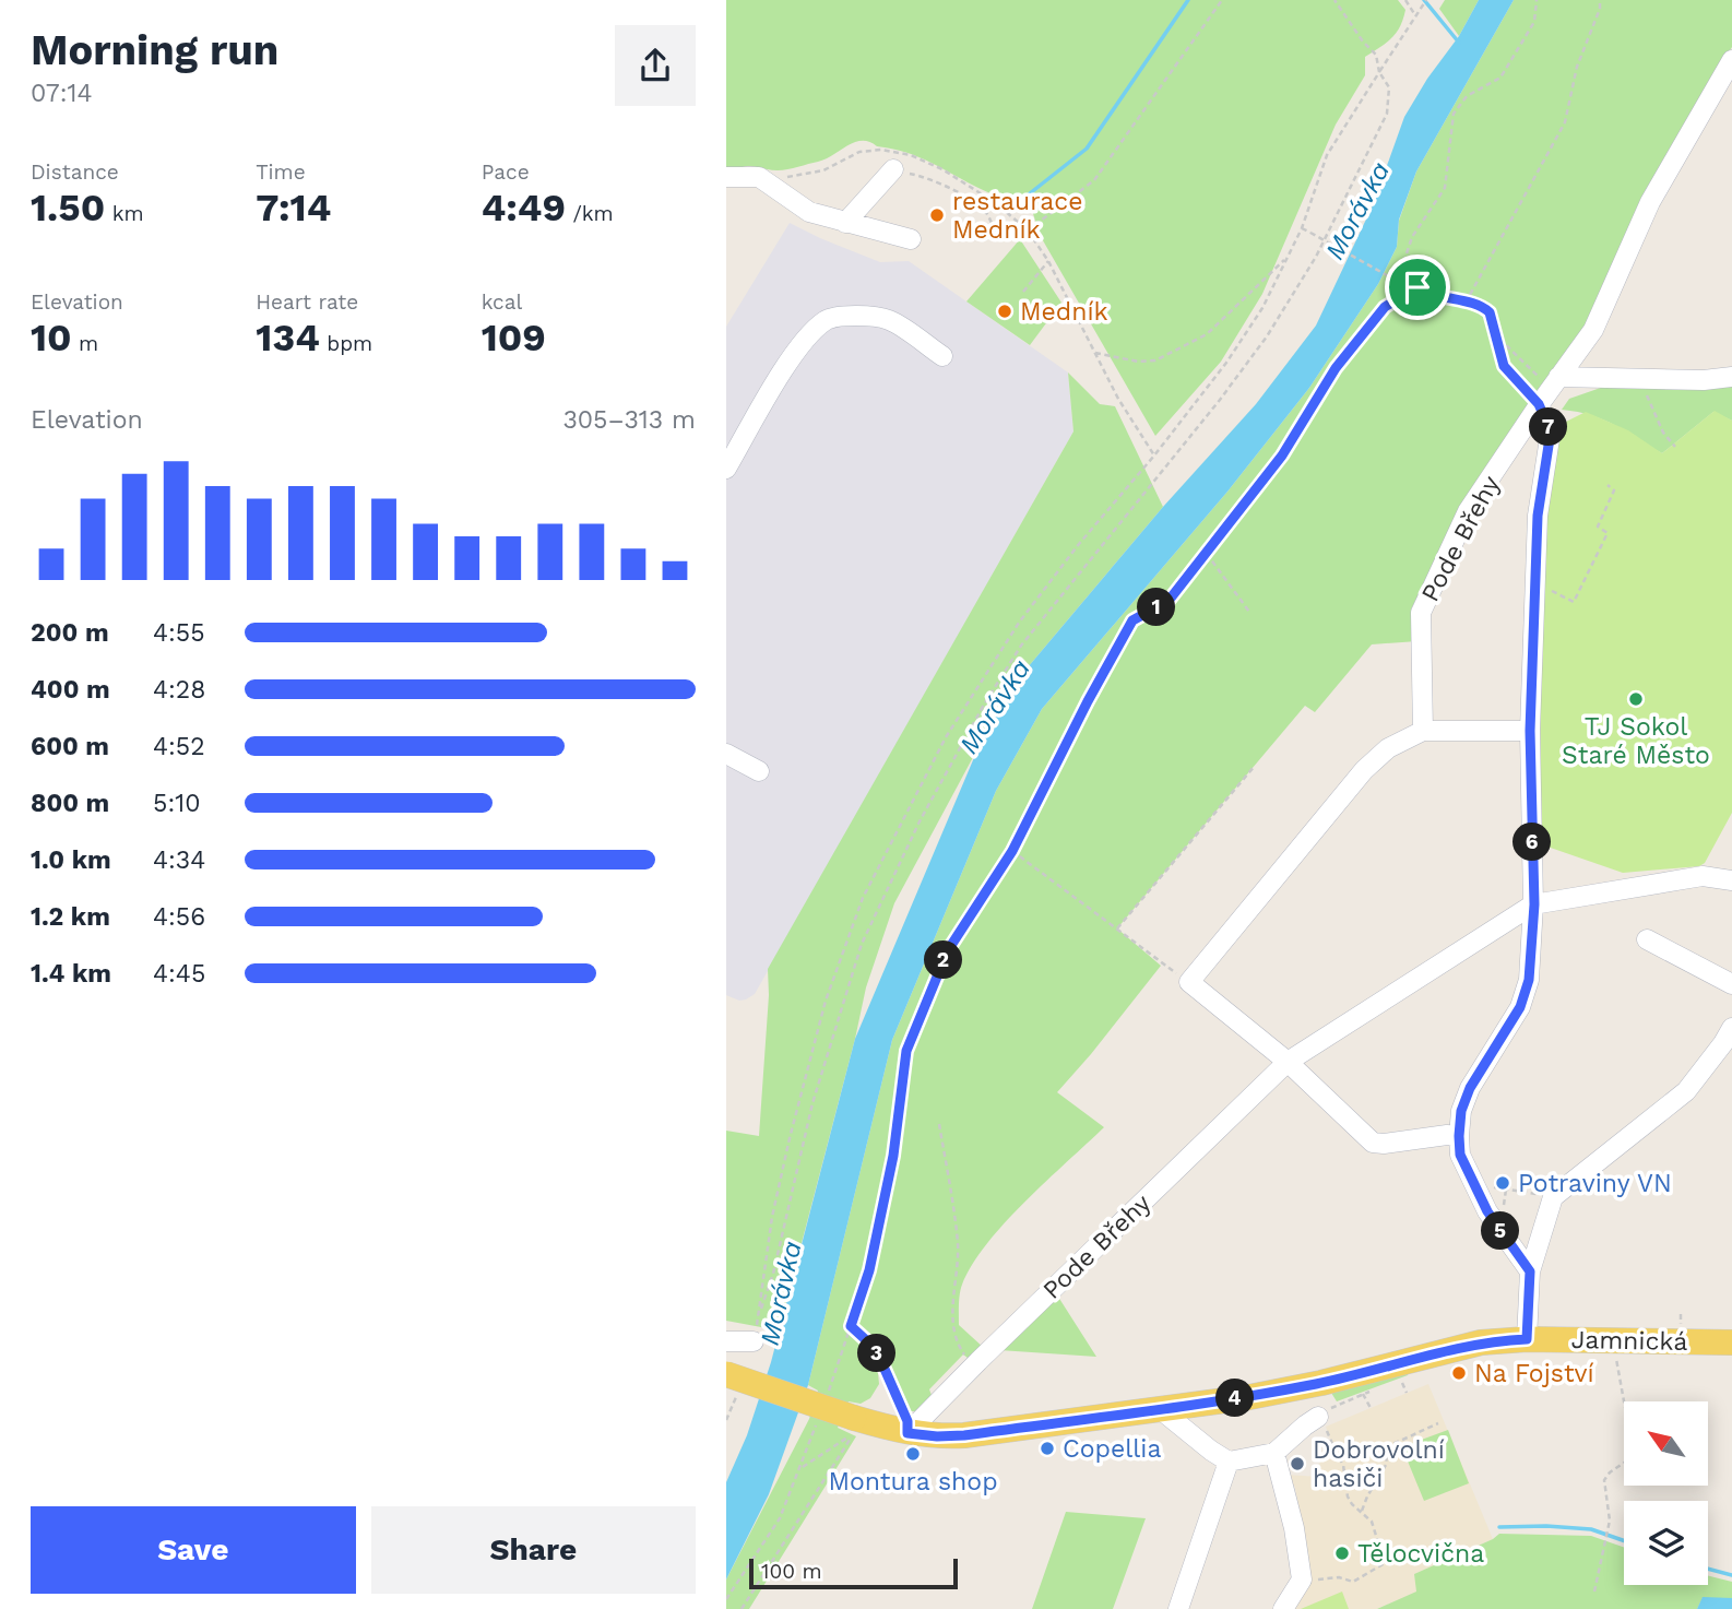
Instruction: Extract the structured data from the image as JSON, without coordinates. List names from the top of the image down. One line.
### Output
{"streets":{"main road":["Jamnická"],"street":["Pode Břehy"]},"crossings":[["Pode Břehy","Jamnická"]],"water":["Morávka"],"places":["restaurace Medník","Medník","TJ Sokol Staré Město","Potraviny VN","Na Fojství","Copellia","Montura shop","Dobrovolní hasiči","Tělocvična"],"scale_bar":"100 m","north":"top left","page":{"heading":["Morning run","07:14"],"stats":[["Distance","1.50 km"],["Time","7:14"],["Pace","4:49 /km"],["Elevation","10 m"],["Heart rate","134 bpm"],["kcal","109"]],"chart":["Elevation","305–313 m"],"pins":["7","1","6","2","5","3","4"],"list":[{"name":"200 m","note":"4:55"},{"name":"400 m","note":"4:28"},{"name":"600 m","note":"4:52"},{"name":"800 m","note":"5:10"},{"name":"1.0 km","note":"4:34"},{"name":"1.2 km","note":"4:56"},{"name":"1.4 km","note":"4:45"}],"buttons":["Save","Share"],"scale":"100 m"}}
